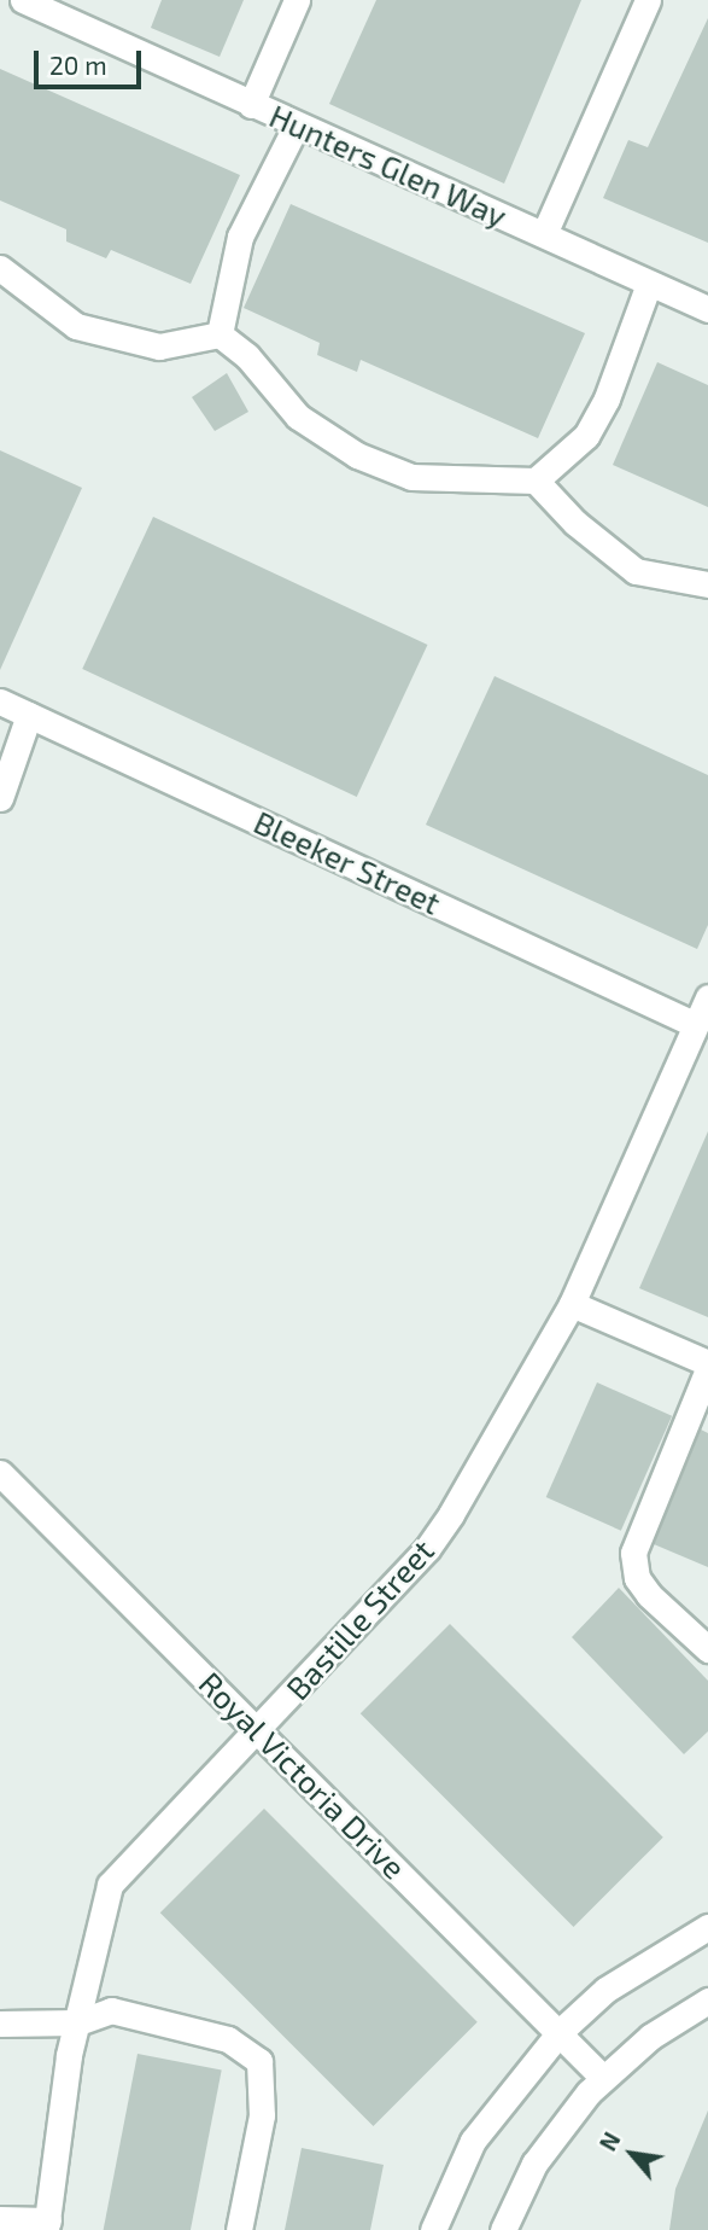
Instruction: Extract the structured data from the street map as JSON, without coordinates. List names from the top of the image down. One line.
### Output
{"streets":{"street":["Hunters Glen Way","Bleeker Street","Bastille Street","Royal Victoria Drive"]},"crossings":[["Bleeker Street","Bastille Street"],["Bastille Street","Royal Victoria Drive"]],"scale_bar":"20 m","north":"top left"}
